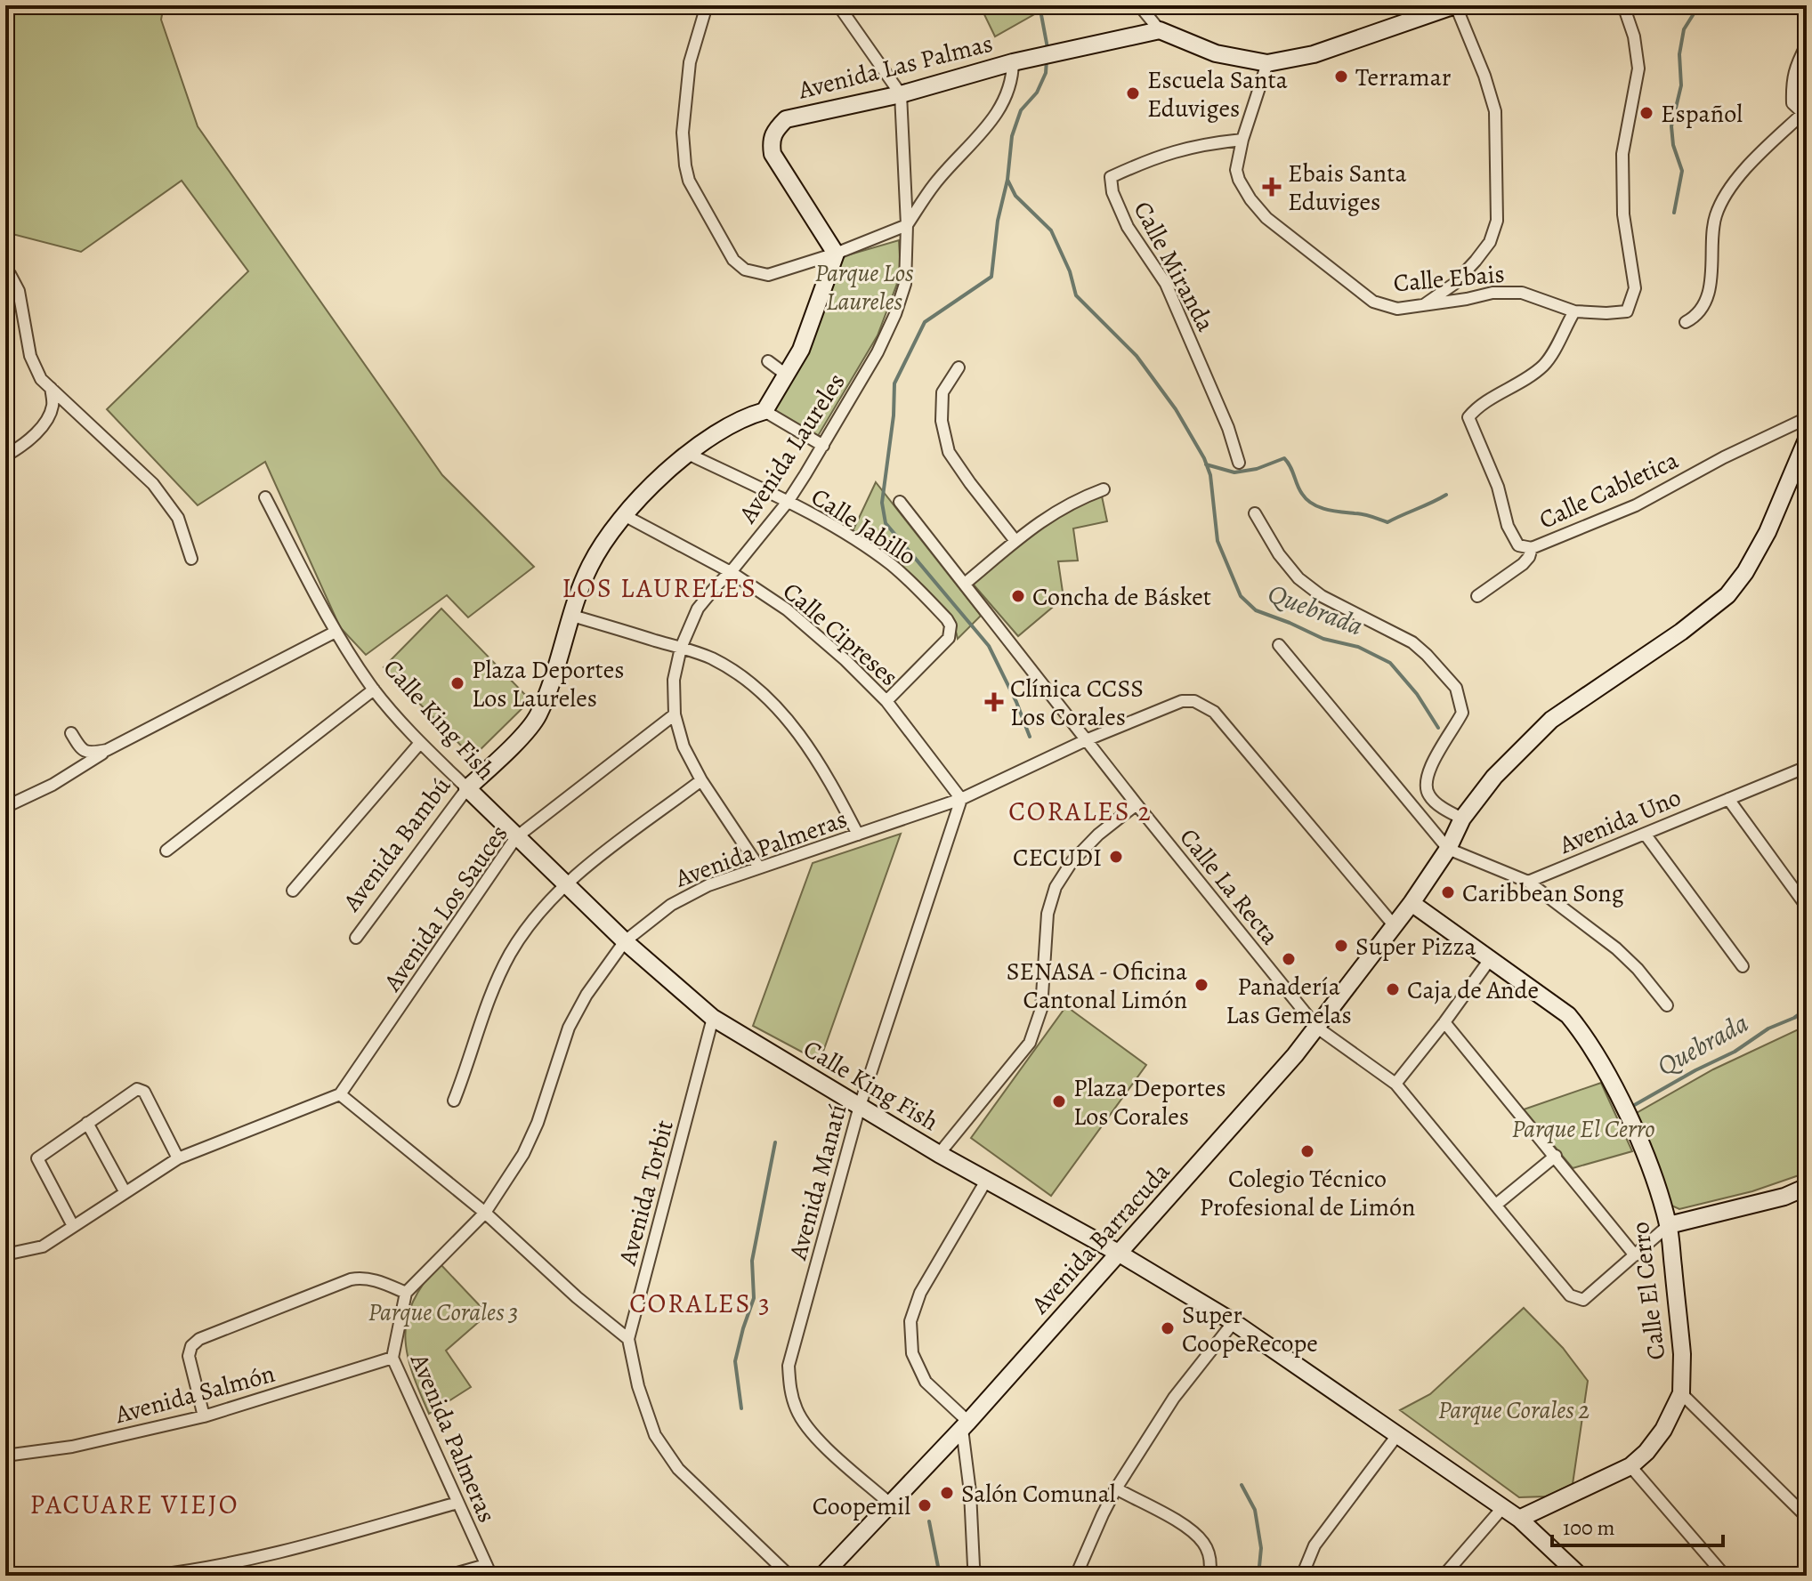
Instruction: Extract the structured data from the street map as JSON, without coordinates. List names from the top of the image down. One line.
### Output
{"streets":{"street":["Avenida Las Palmas","Calle Miranda","Calle Ebais","Avenida Laureles","Calle Cabletica","Calle Jabillo","Calle Cipreses","Calle King Fish","Avenida Uno","Avenida Bambú","Avenida Palmeras","Calle La Recta","Avenida Los Sauces","Avenida Manatí","Avenida Torbit","Avenida Barracuda","Calle El Cerro","Avenida Salmón"]},"crossings":[["Avenida Las Palmas","Avenida Laureles"],["Calle Miranda","Calle Ebais"],["Calle Ebais","Calle Cabletica"],["Avenida Laureles","Calle Jabillo"],["Avenida Laureles","Calle Cipreses"],["Avenida Laureles","Avenida Palmeras"],["Avenida Laureles","Avenida Los Sauces"],["Calle Jabillo","Calle Cipreses"],["Calle Jabillo","Avenida Bambú"],["Calle Cipreses","Avenida Bambú"],["Calle Cipreses","Avenida Palmeras"],["Calle Cipreses","Avenida Manatí"],["Calle King Fish","Avenida Bambú"],["Calle King Fish","Avenida Palmeras"],["Calle King Fish","Avenida Los Sauces"],["Calle King Fish","Avenida Manatí"],["Calle King Fish","Avenida Torbit"],["Calle King Fish","Avenida Barracuda"],["Calle King Fish","Calle El Cerro"],["Avenida Palmeras","Calle La Recta"],["Avenida Palmeras","Avenida Manatí"],["Avenida Palmeras","Avenida Barracuda"],["Avenida Palmeras","Avenida Salmón"],["Calle La Recta","Avenida Barracuda"],["Avenida Manatí","Avenida Barracuda"],["Avenida Barracuda","Calle El Cerro"]],"districts":["LOS LAURELES","CORALES 2","CORALES 3","PACUARE VIEJO"],"water":["Quebrada"],"parks":["Parque Los Laureles","Parque El Cerro","Parque Corales 3","Parque Corales 2"],"places":{"other":["Terramar","Escuela Santa Eduviges","Español","Concha de Básket","Plaza Deportes Los Laureles","CECUDI","Caribbean Song","Super Pizza","Panadería Las Gemelas","SENASA - Oficina Cantonal Limón","Caja de Ande","Plaza Deportes Los Corales","Colegio Técnico Profesional de Limón","Super CoopeRecope","Salón Comunal","Coopemil"],"health":["Ebais Santa Eduviges","Clínica CCSS Los Corales"]},"scale_bar":"100 m"}
